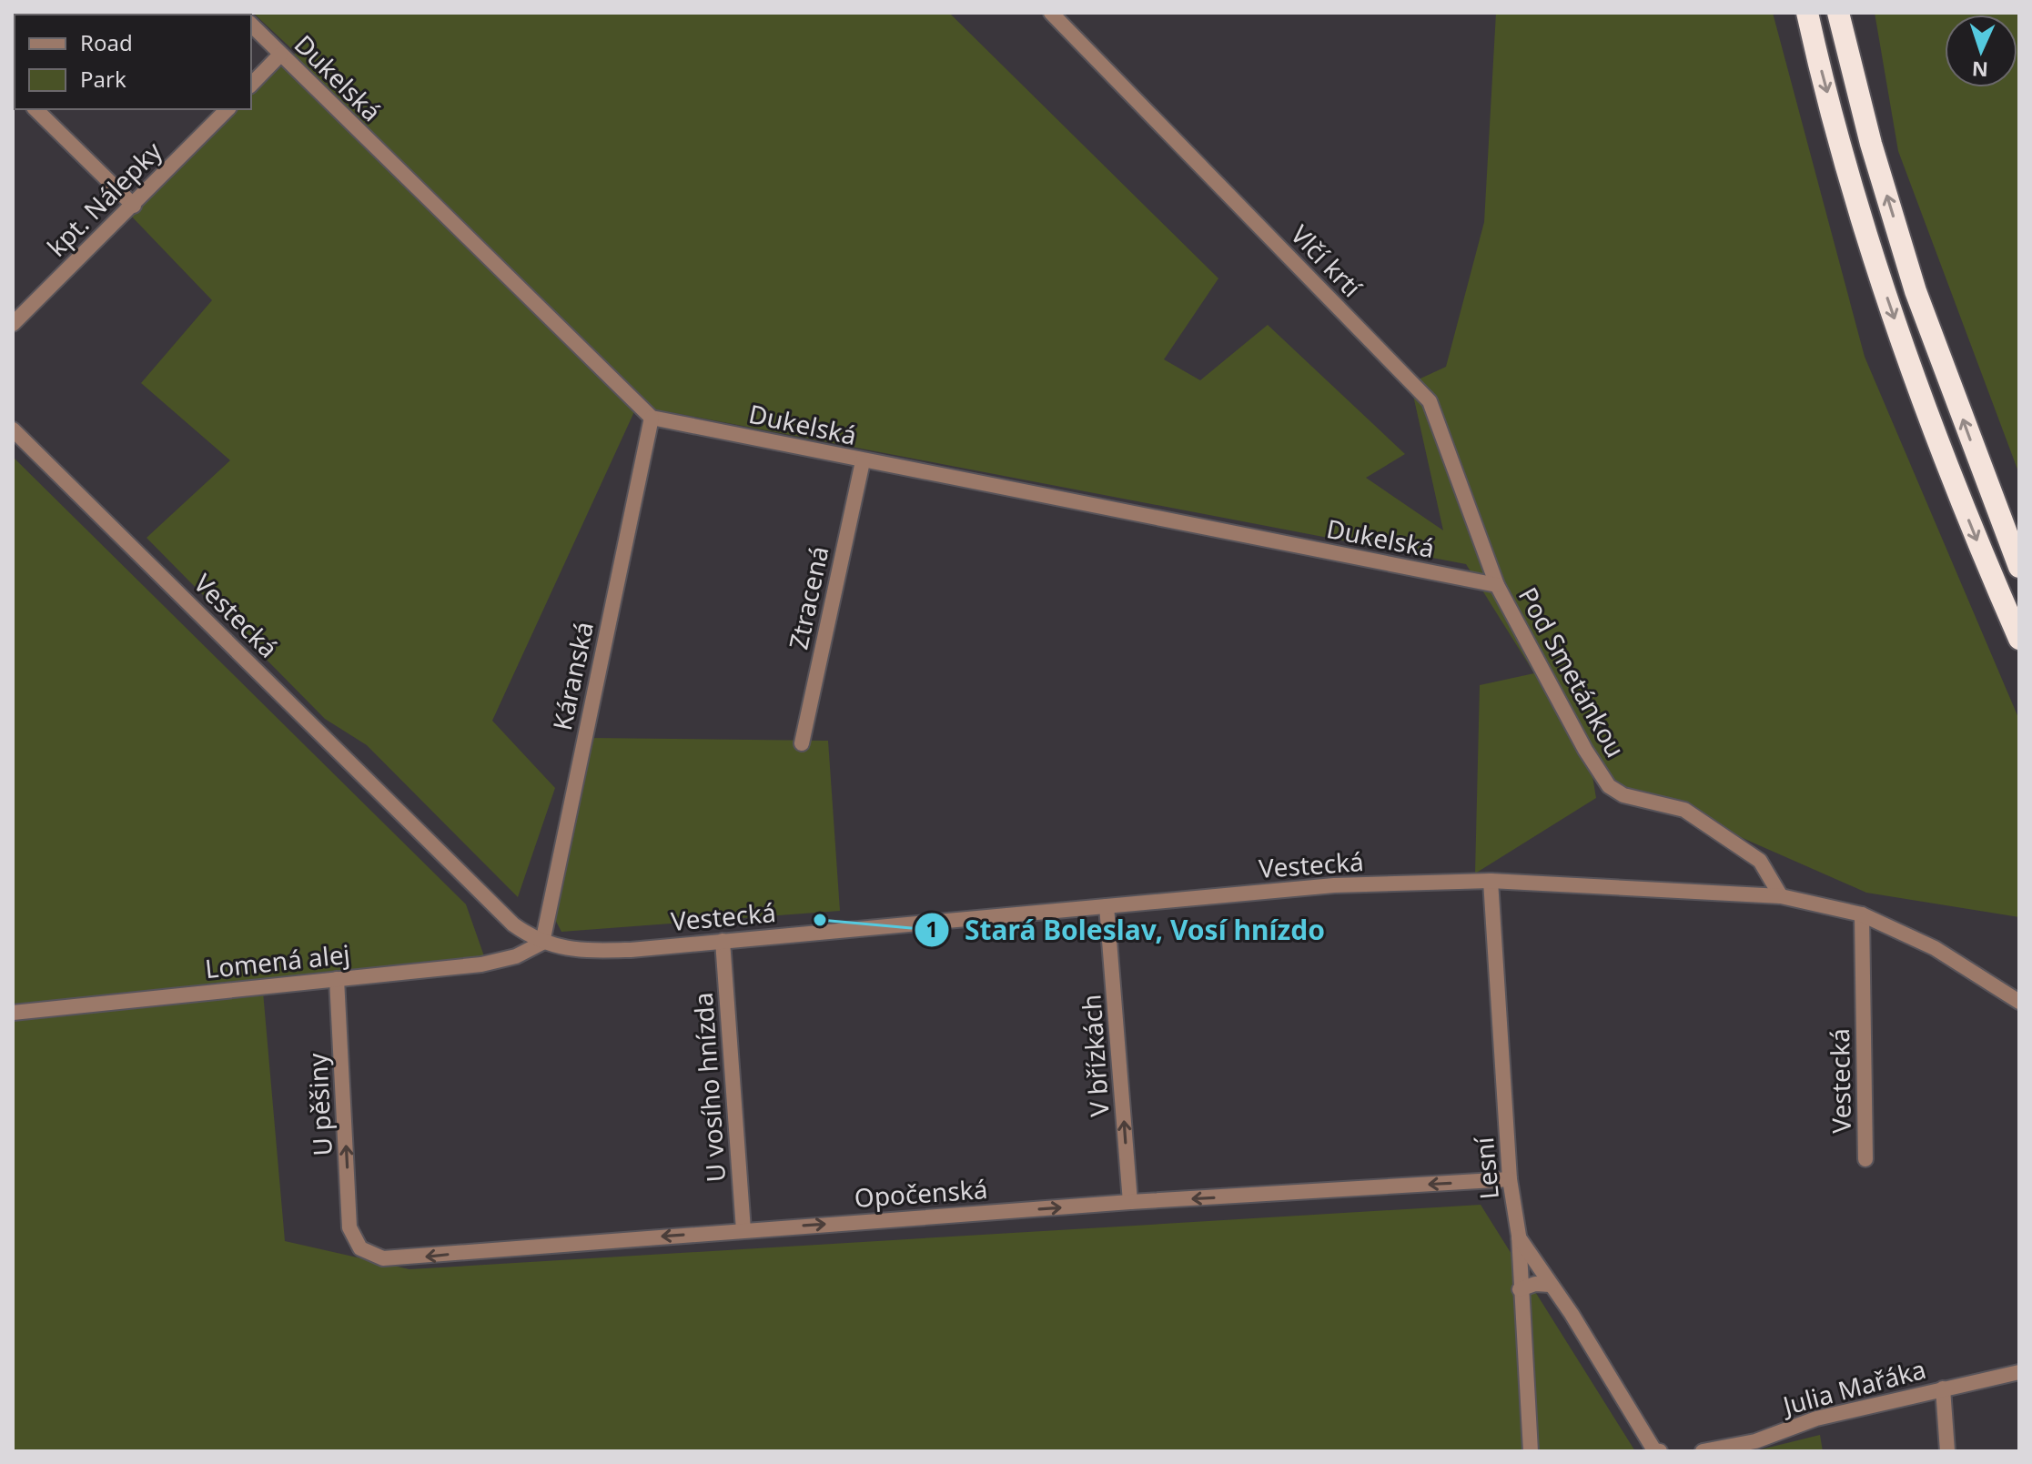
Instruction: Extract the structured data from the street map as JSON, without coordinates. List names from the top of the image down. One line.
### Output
{"streets":{"street":["Dukelská","kpt. Nálepky","Vlčí krtí","Ztracená","Vestecká","Pod Smetánkou","Káranská","Lomená alej","V břízkách","U vosího hnízda","U pěšiny","Lesní","Opočenská","Julia Mařáka"]},"crossings":[["Dukelská","Vlčí krtí"],["Dukelská","Ztracená"],["Dukelská","Pod Smetánkou"],["Dukelská","Káranská"],["Vlčí krtí","Pod Smetánkou"],["Vestecká","Pod Smetánkou"],["Vestecká","Káranská"],["Vestecká","Lomená alej"],["Vestecká","V břízkách"],["Vestecká","U vosího hnízda"],["Vestecká","Lesní"],["Káranská","Lomená alej"],["Lomená alej","U pěšiny"],["V břízkách","Opočenská"],["U vosího hnízda","Opočenská"],["U pěšiny","Opočenská"],["Lesní","Opočenská"]],"one_way":["V břízkách","U pěšiny"],"places":["Stará Boleslav, Vosí hnízdo"],"legend":["Road","Park"],"north":"bottom"}
